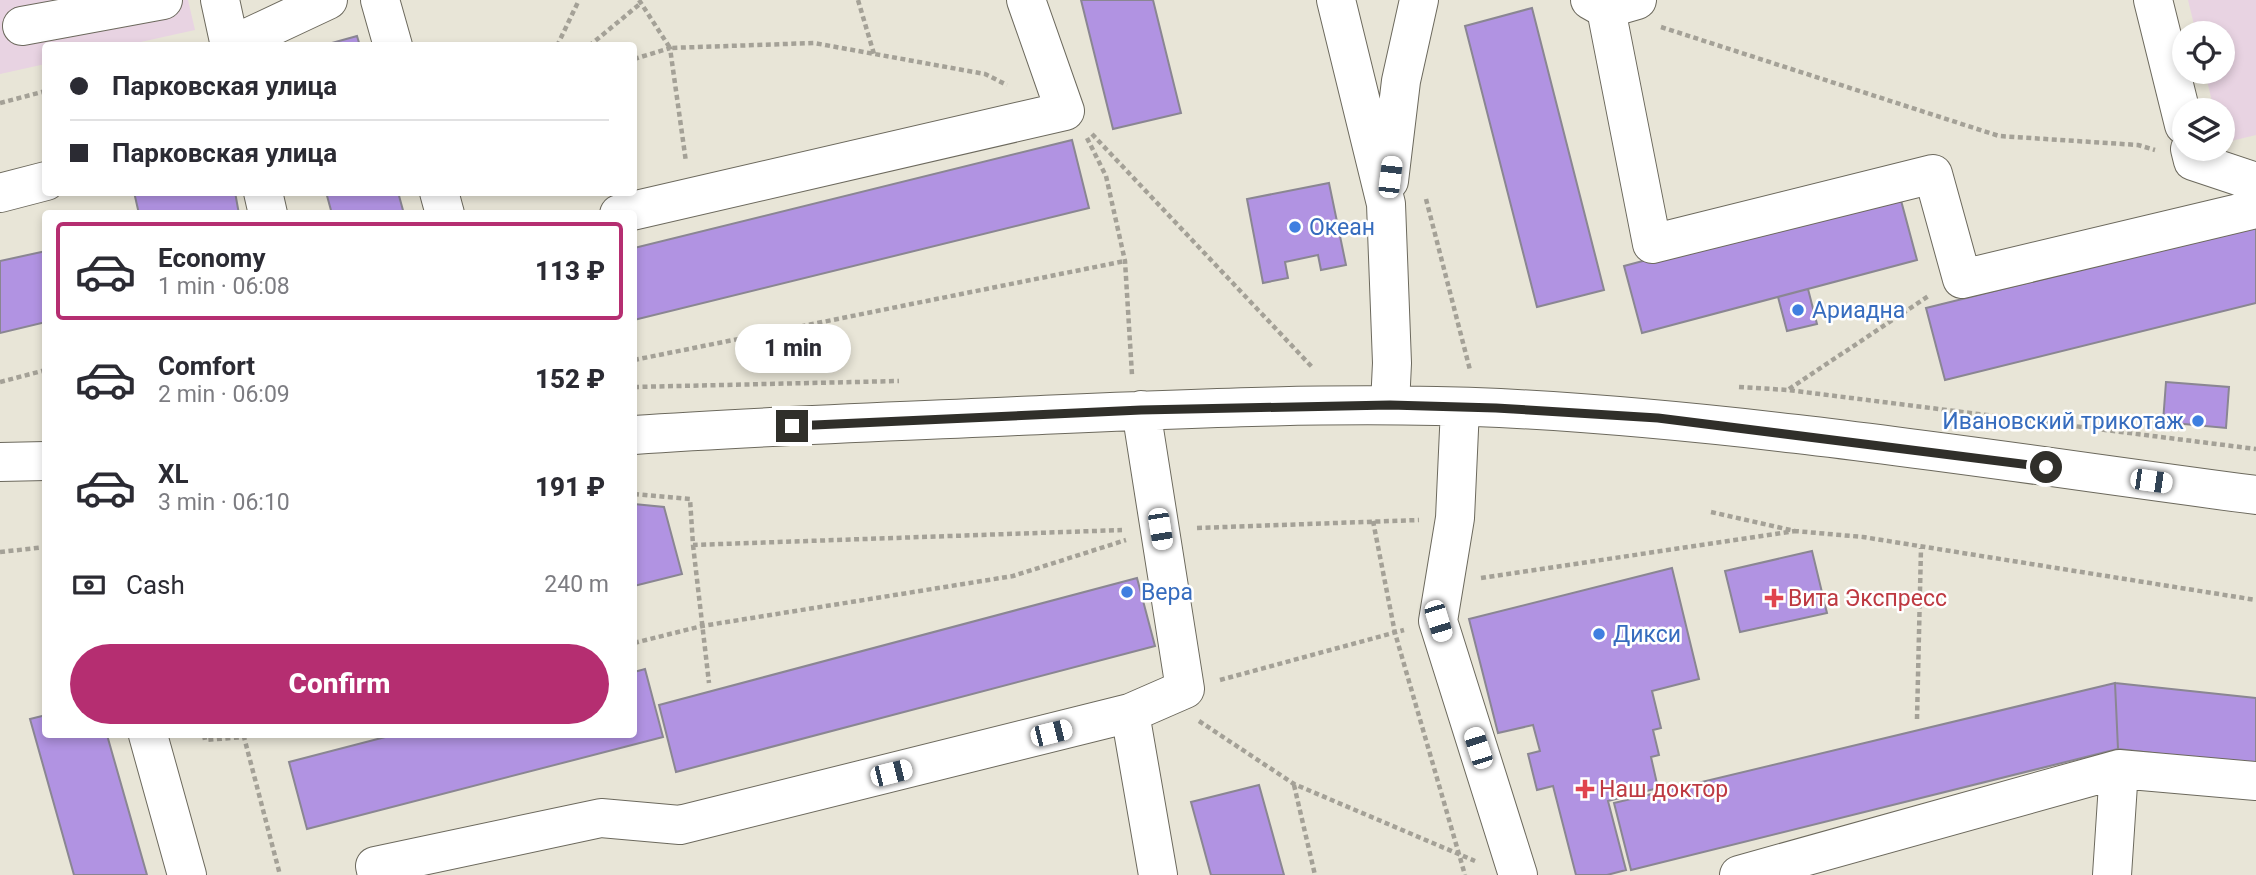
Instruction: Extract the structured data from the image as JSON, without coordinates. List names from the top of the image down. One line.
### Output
{"places":{"other":["Океан","Ариадна","Ивановский трикотаж","Вера","Дикси"],"health":["Вита Экспресс","Наш доктор"]},"page":{"banner":["Парковская улица","Парковская улица"],"list":[{"name":"Economy","note":"1 min · 06:08","value":"113 ₽"},{"name":"Comfort","note":"2 min · 06:09","value":"152 ₽"},{"name":"XL","note":"3 min · 06:10","value":"191 ₽"}],"bubble":"1 min","pay":["Cash","240 m"],"buttons":"Confirm"}}
